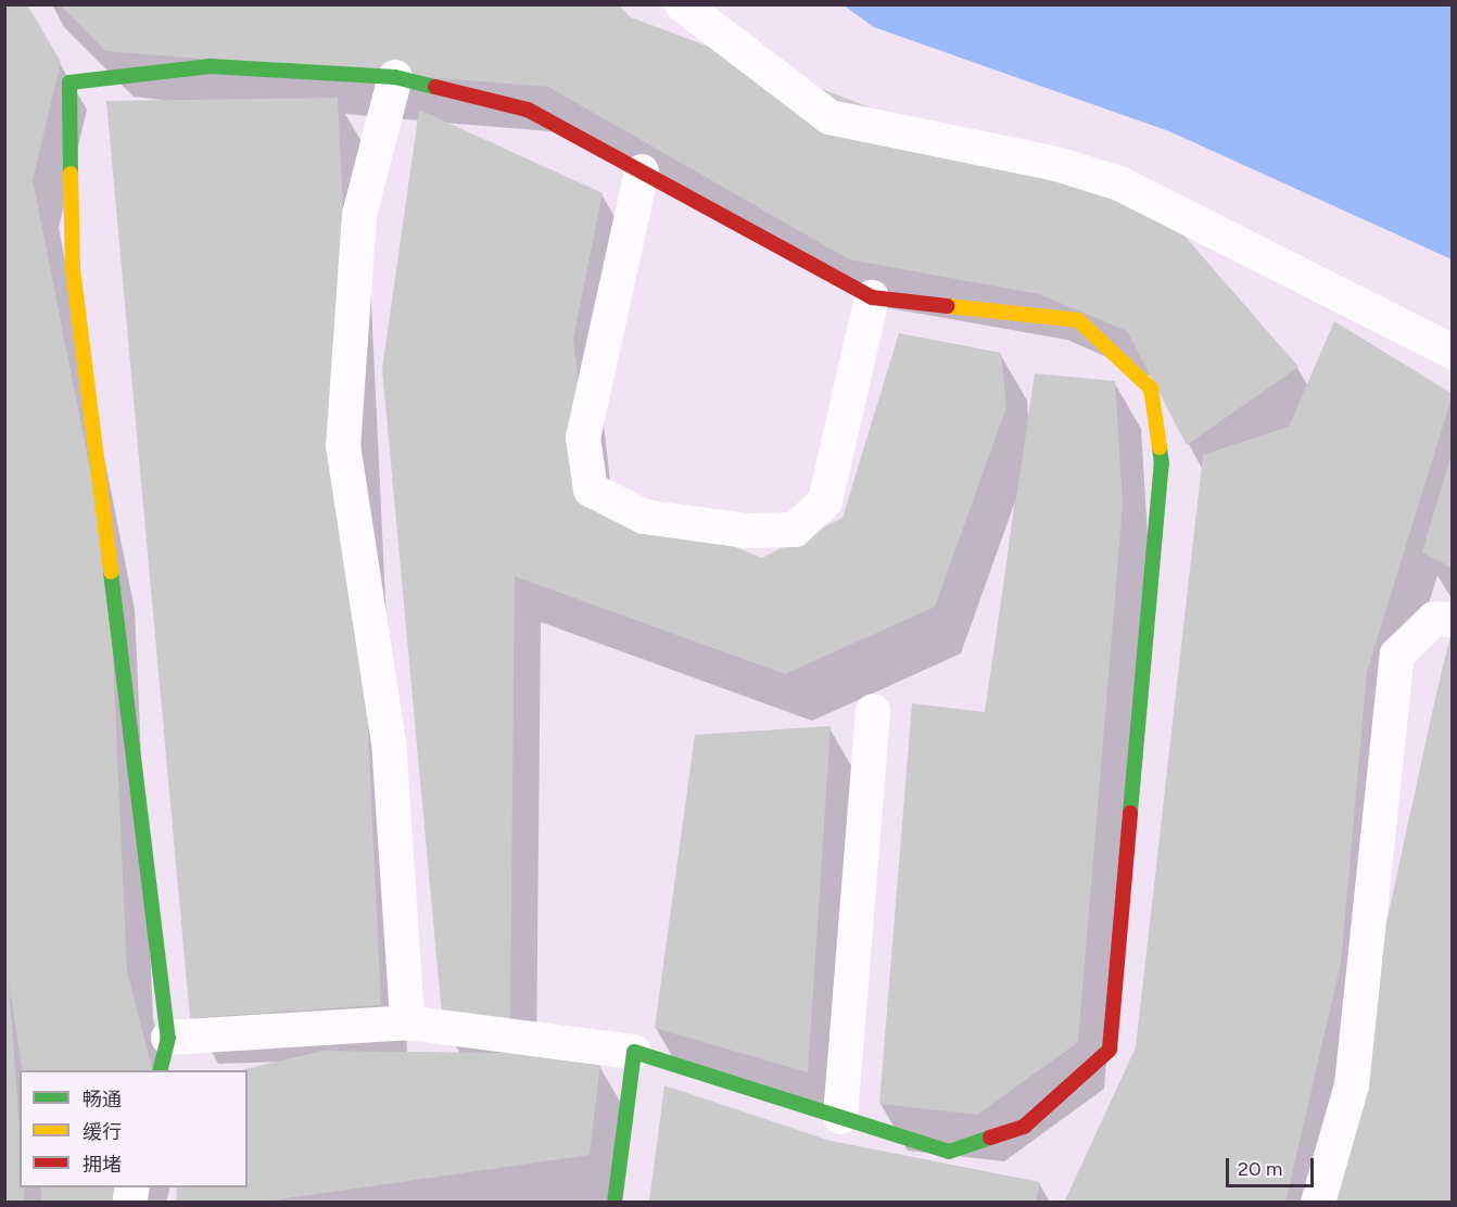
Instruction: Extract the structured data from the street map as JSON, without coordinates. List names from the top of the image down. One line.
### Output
{"legend":["畅通","缓行","拥堵"],"scale_bar":"20 m"}
